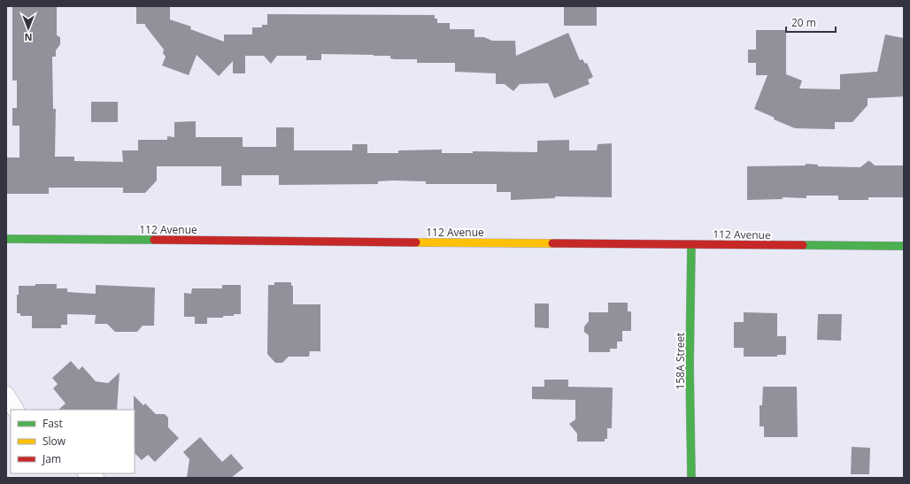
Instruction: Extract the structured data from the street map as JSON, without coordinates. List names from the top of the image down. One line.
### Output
{"streets":{"street":["112 Avenue","158A Street"]},"crossings":[["112 Avenue","158A Street"]],"legend":["Fast","Slow","Jam"],"scale_bar":"20 m","north":"bottom"}
